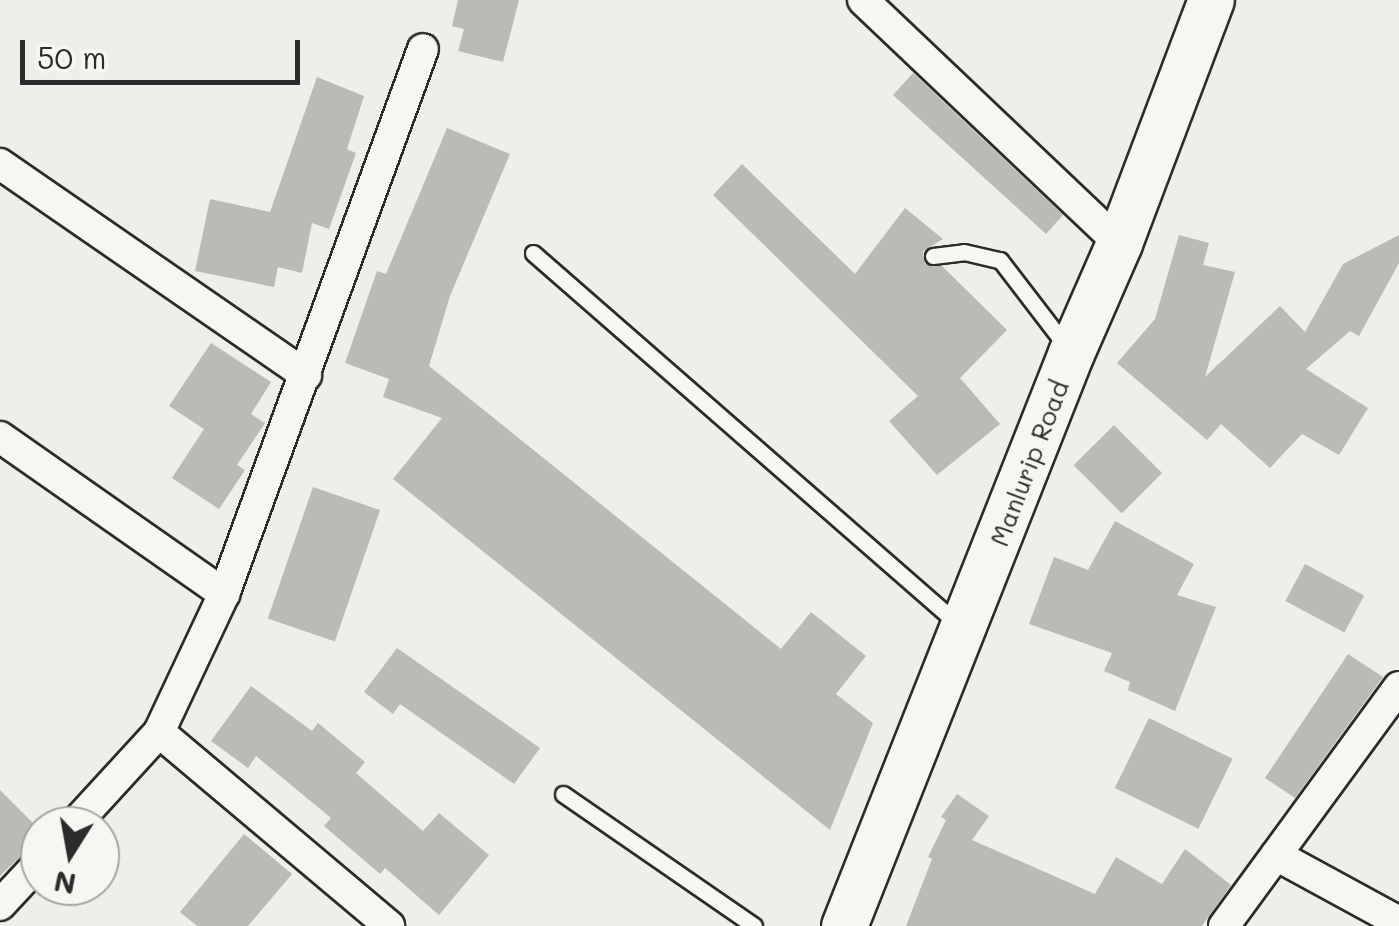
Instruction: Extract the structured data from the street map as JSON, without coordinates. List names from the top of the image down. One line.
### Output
{"streets":{"main road":["Manlurip Road"]},"scale_bar":"50 m","north":"bottom"}
